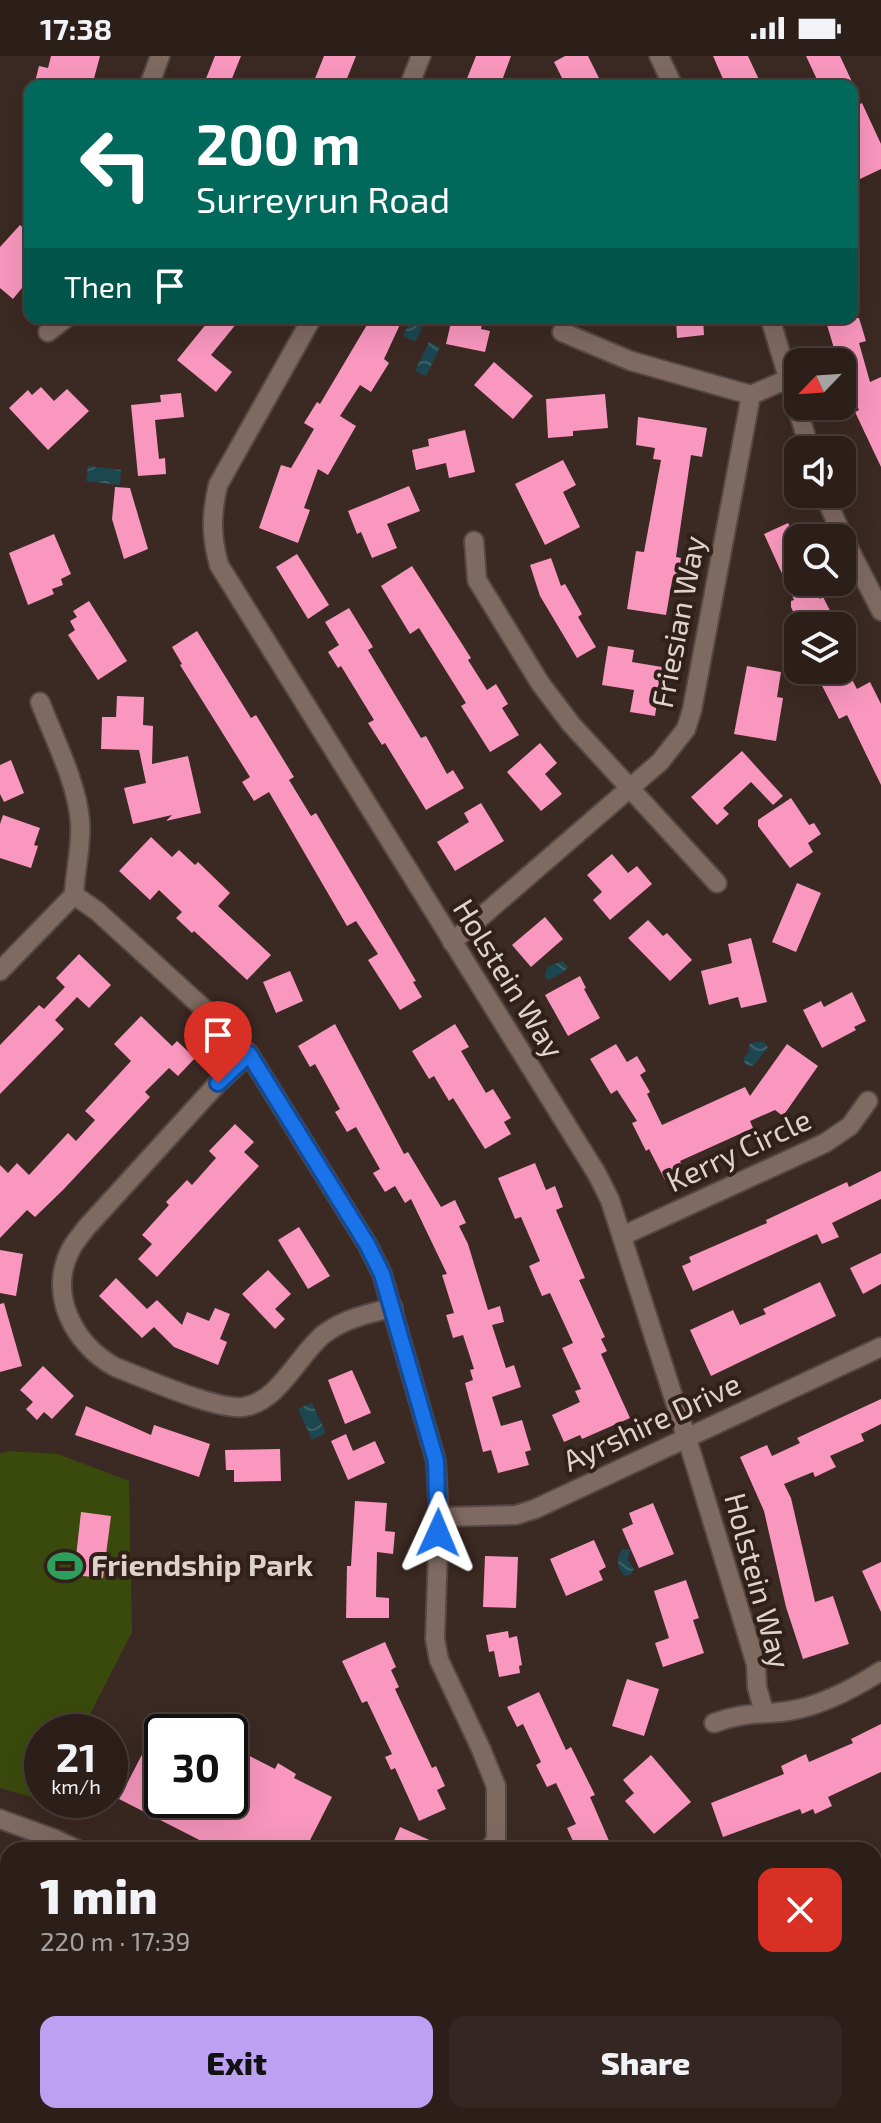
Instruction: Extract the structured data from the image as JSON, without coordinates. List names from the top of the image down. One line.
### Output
{"streets":{"street":["Friesian Way","Holstein Way","Kerry Circle","Ayrshire Drive"]},"crossings":[["Friesian Way","Holstein Way"],["Holstein Way","Kerry Circle"],["Holstein Way","Ayrshire Drive"]],"places":{"sports":["Friendship Park"]},"north":"bottom left","page":{"status":"17:38","turn":["200 m","Surreyrun Road"],"then":"Then","speed":"21 km/h","limit":"30","heading":["1 min","220 m · 17:39"],"buttons":["Exit","Share"]}}
